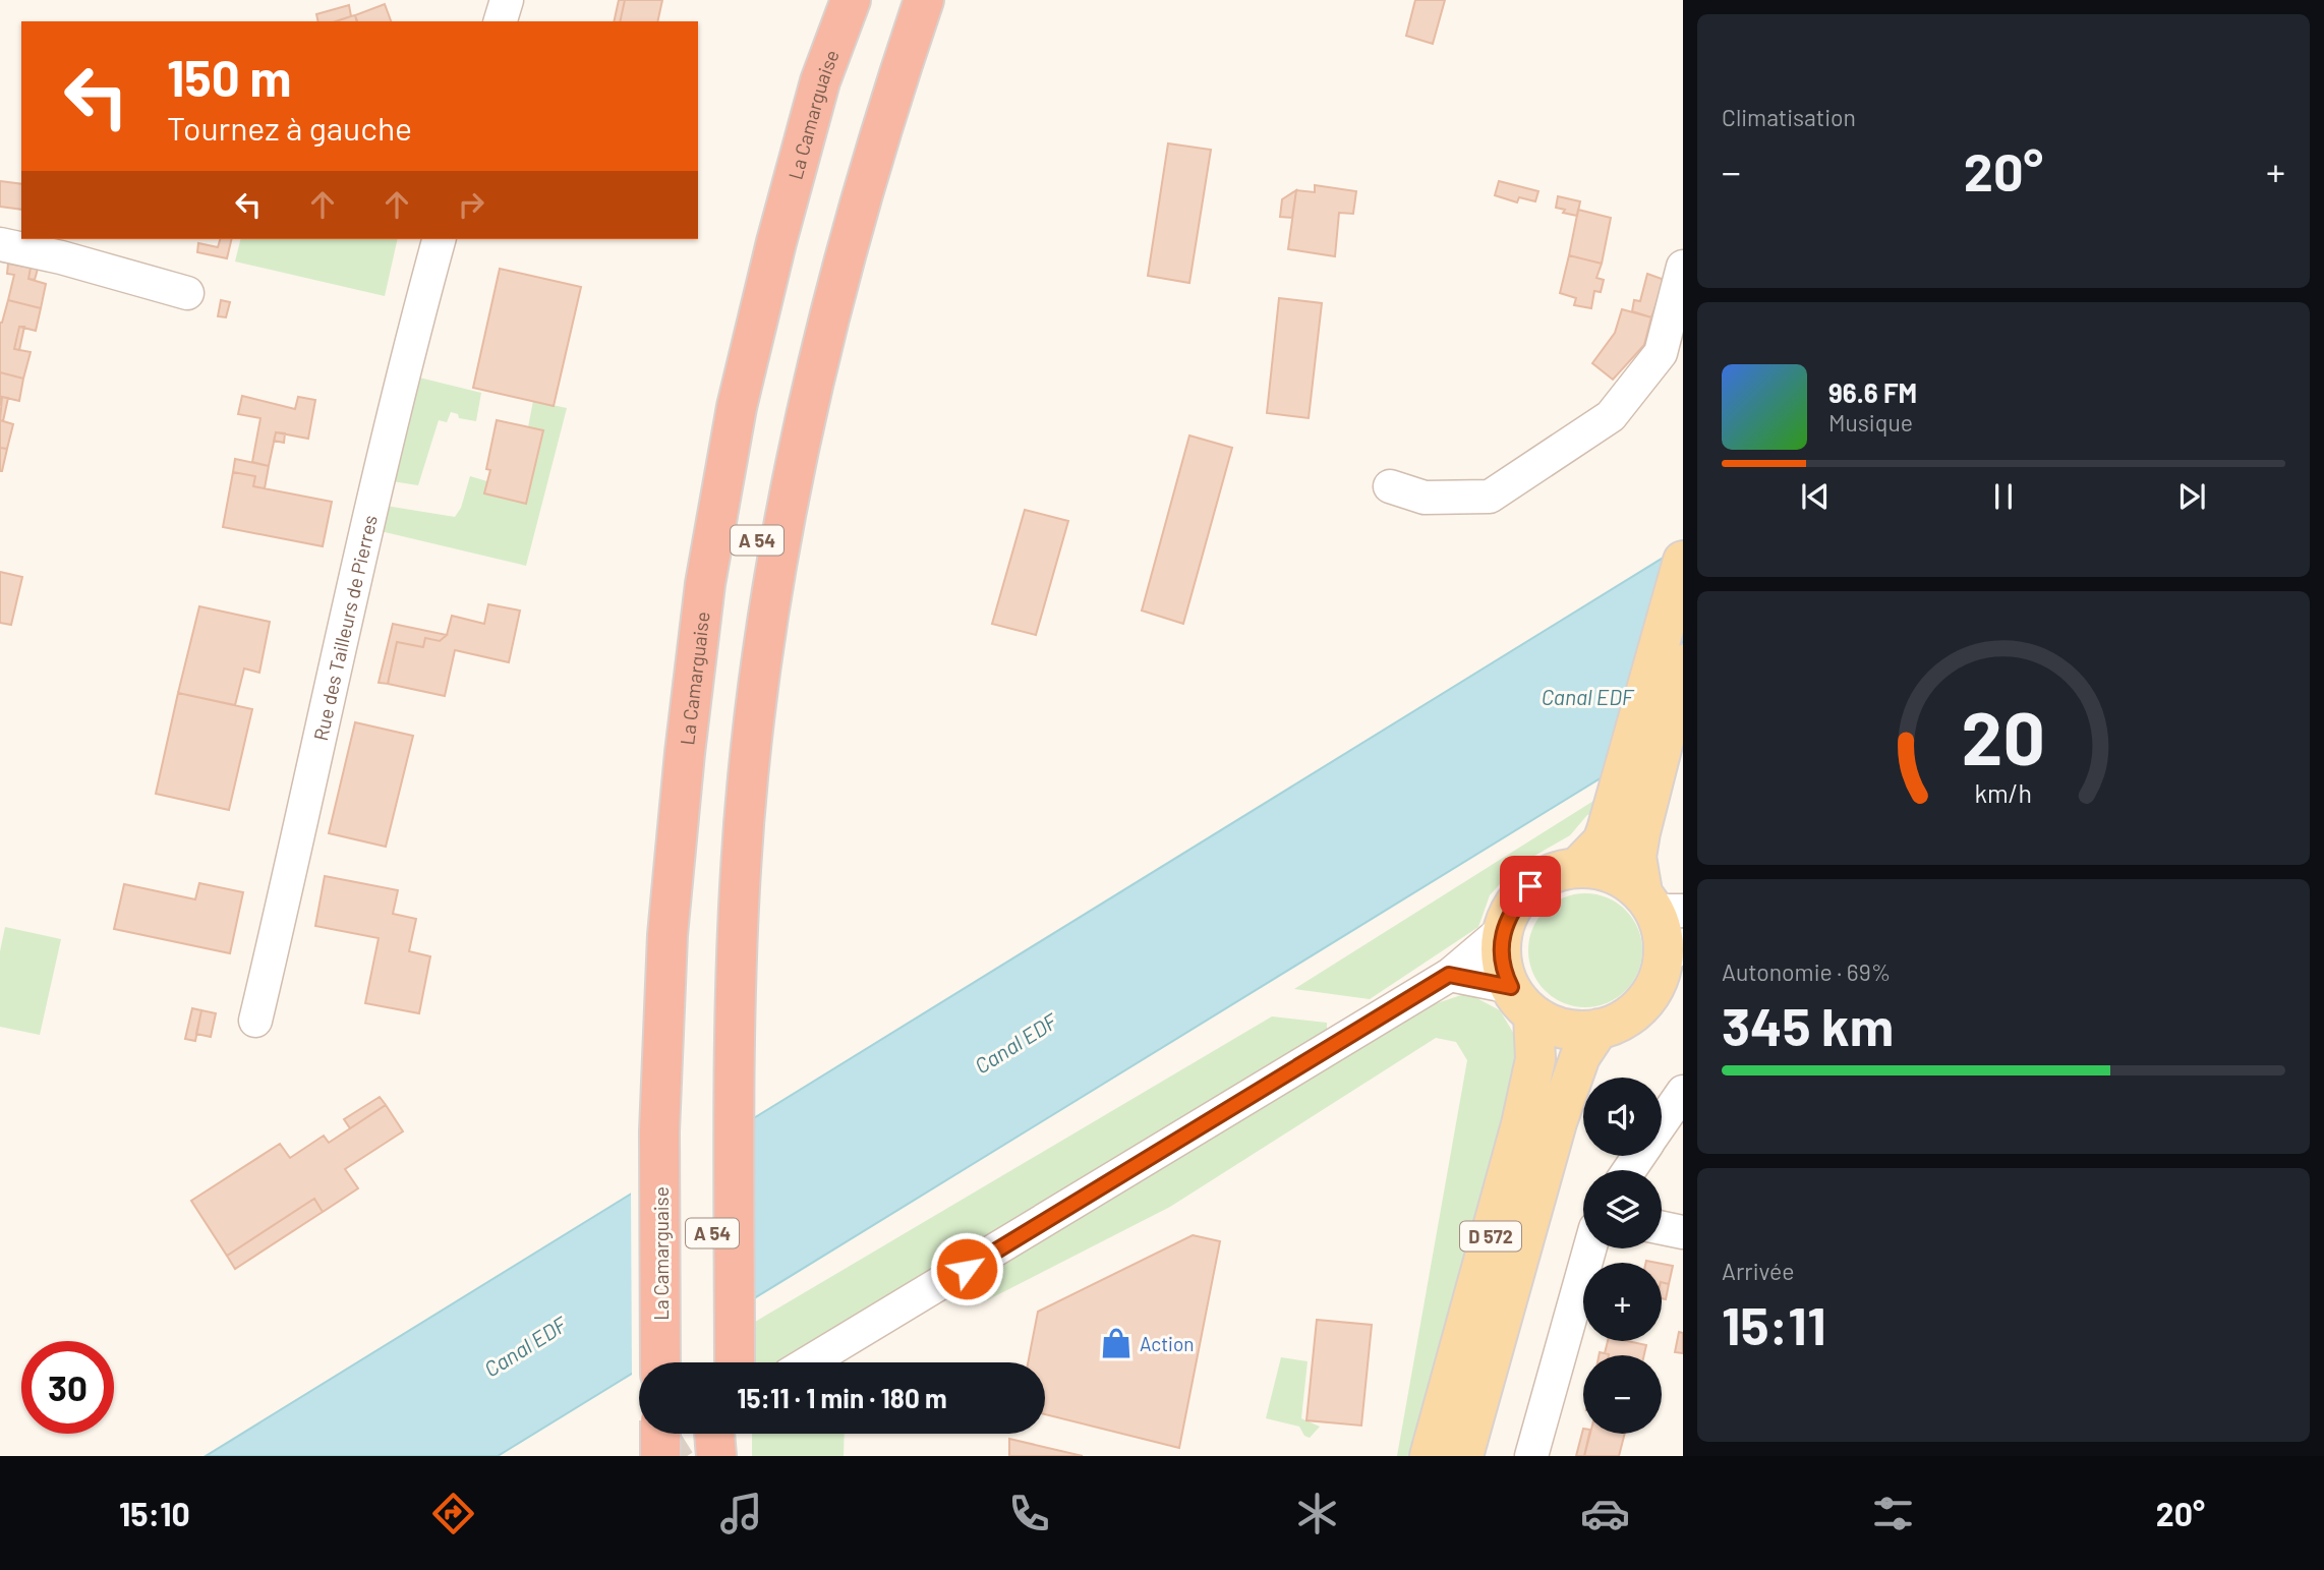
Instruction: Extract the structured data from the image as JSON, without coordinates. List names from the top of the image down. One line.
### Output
{"streets":{"highway":["La Camarguaise","A 54"],"main road":["D 572"],"street":["Rue des Tailleurs de Pierres"]},"water":["Canal EDF"],"places":{"shop":["Action"]},"page":{"tile":["Climatisation",["Autonomie · 69%","345 km"],["Arrivée","15:11"]],"turn":["150 m","Tournez à gauche"],"heat":["−","20°","+"],"song":["96.6 FM","Musique"],"map_buttons":["+","−"],"limit":"30","trip":"15:11 · 1 min · 180 m","tabs":["15:10","20°"],"gauge":["20","km/h"]}}
